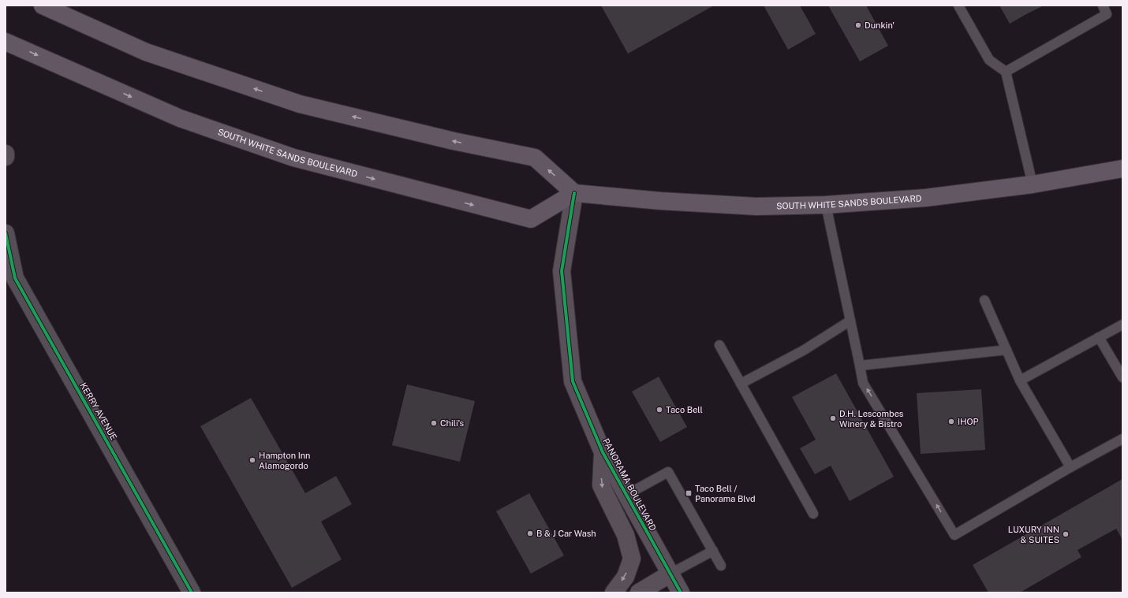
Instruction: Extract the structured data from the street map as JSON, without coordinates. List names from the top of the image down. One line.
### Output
{"streets":{"main road":["SOUTH WHITE SANDS BOULEVARD","PANORAMA BOULEVARD"],"street":["KERRY AVENUE"]},"crossings":[["SOUTH WHITE SANDS BOULEVARD","PANORAMA BOULEVARD"]],"places":{"other":["Dunkin'","Taco Bell","D.H. Lescombes Winery & Bistro","IHOP","Chili's","Hampton Inn Alamogordo","B & J Car Wash","LUXURY INN & SUITES"],"transit":["Taco Bell / Panorama Blvd"]}}
